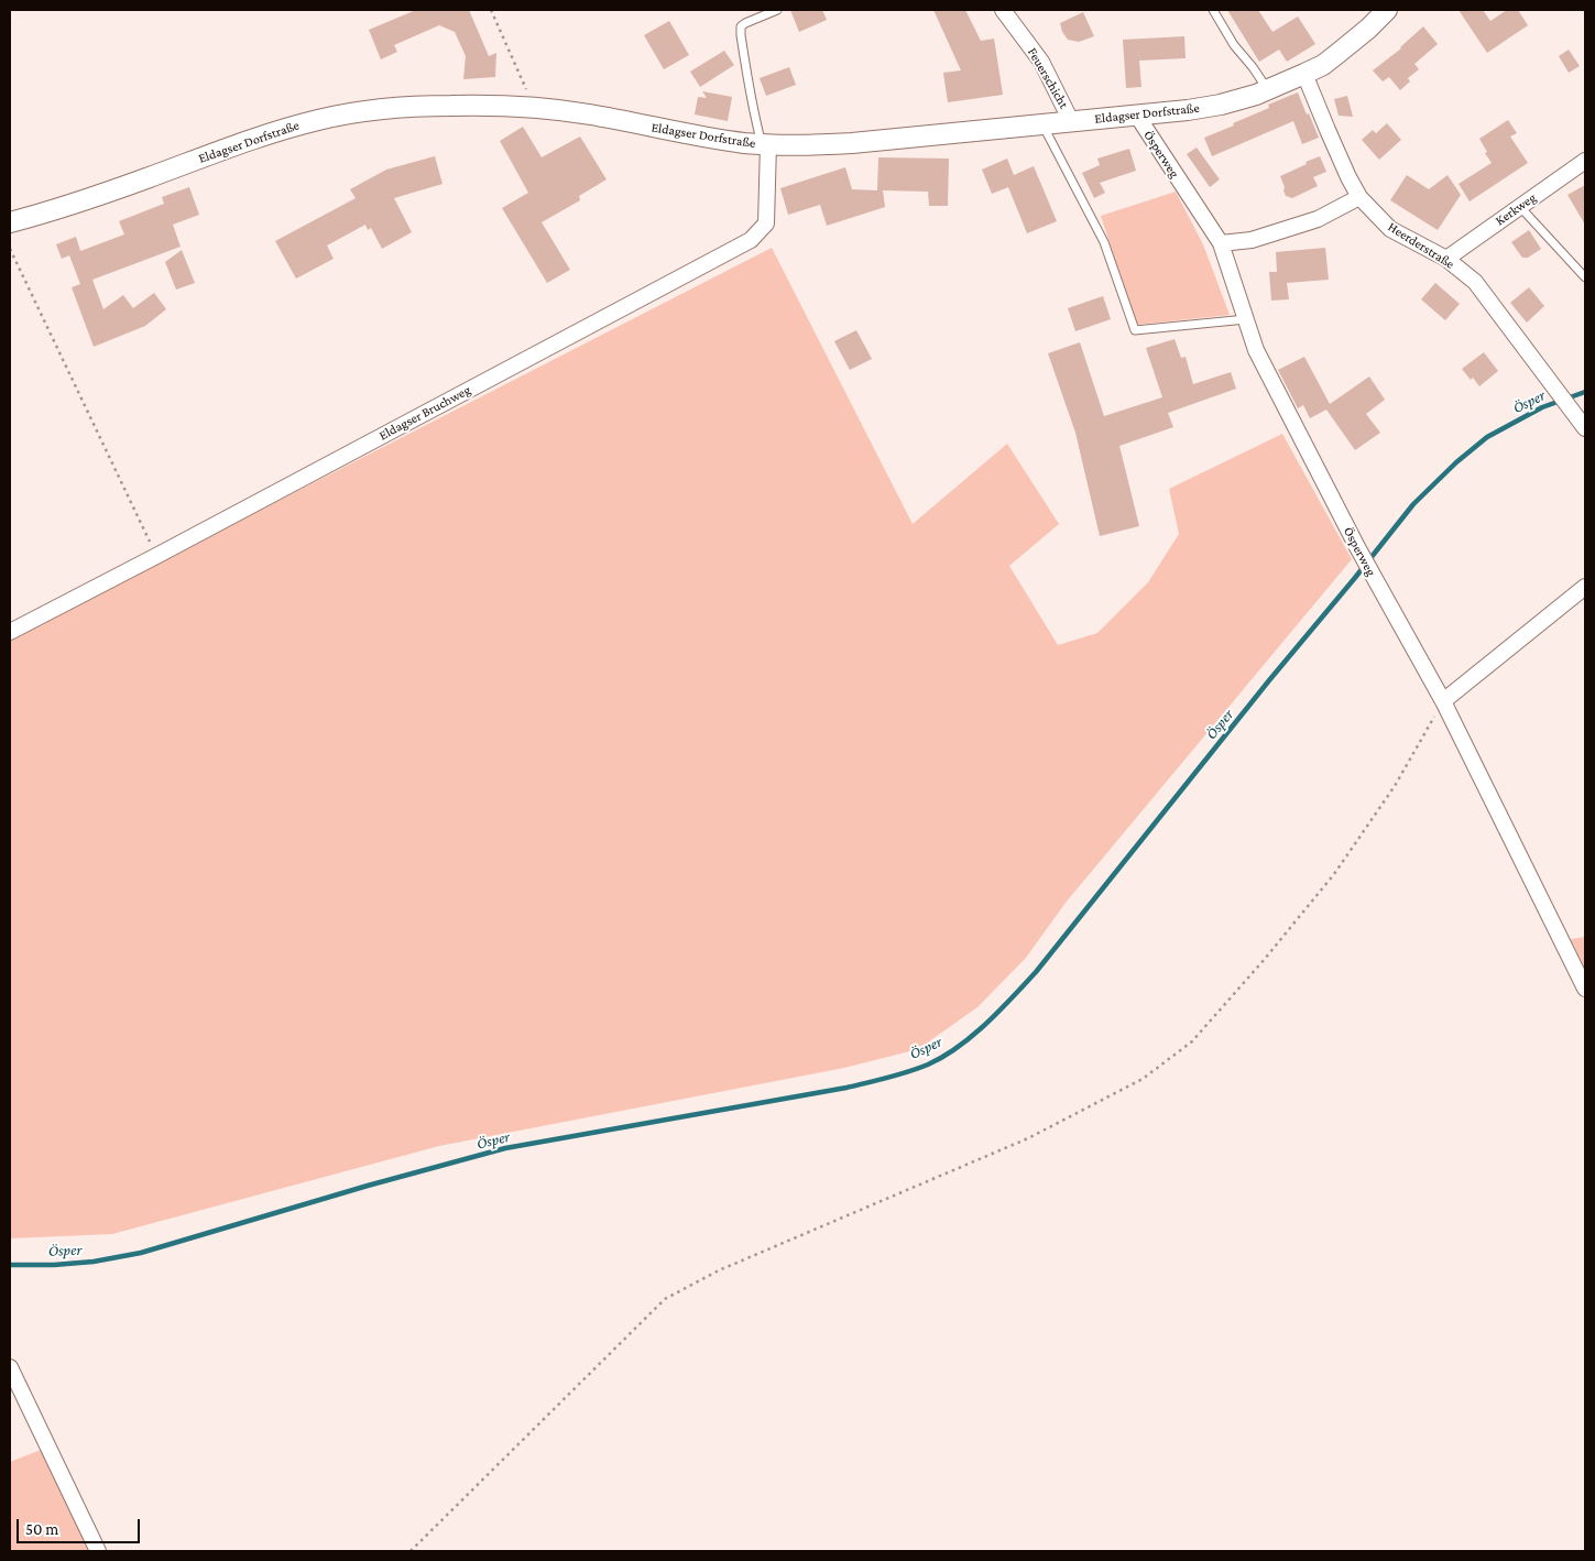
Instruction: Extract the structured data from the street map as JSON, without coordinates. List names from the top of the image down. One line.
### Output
{"streets":{"street":["Feuerschicht","Eldagser Dorfstraße","Ösperweg","Kerkweg","Heerderstraße","Eldagser Bruchweg"]},"crossings":[["Feuerschicht","Eldagser Dorfstraße"],["Eldagser Dorfstraße","Ösperweg"],["Eldagser Dorfstraße","Heerderstraße"],["Eldagser Dorfstraße","Eldagser Bruchweg"],["Kerkweg","Heerderstraße"]],"water":["Ösper"],"scale_bar":"50 m"}
